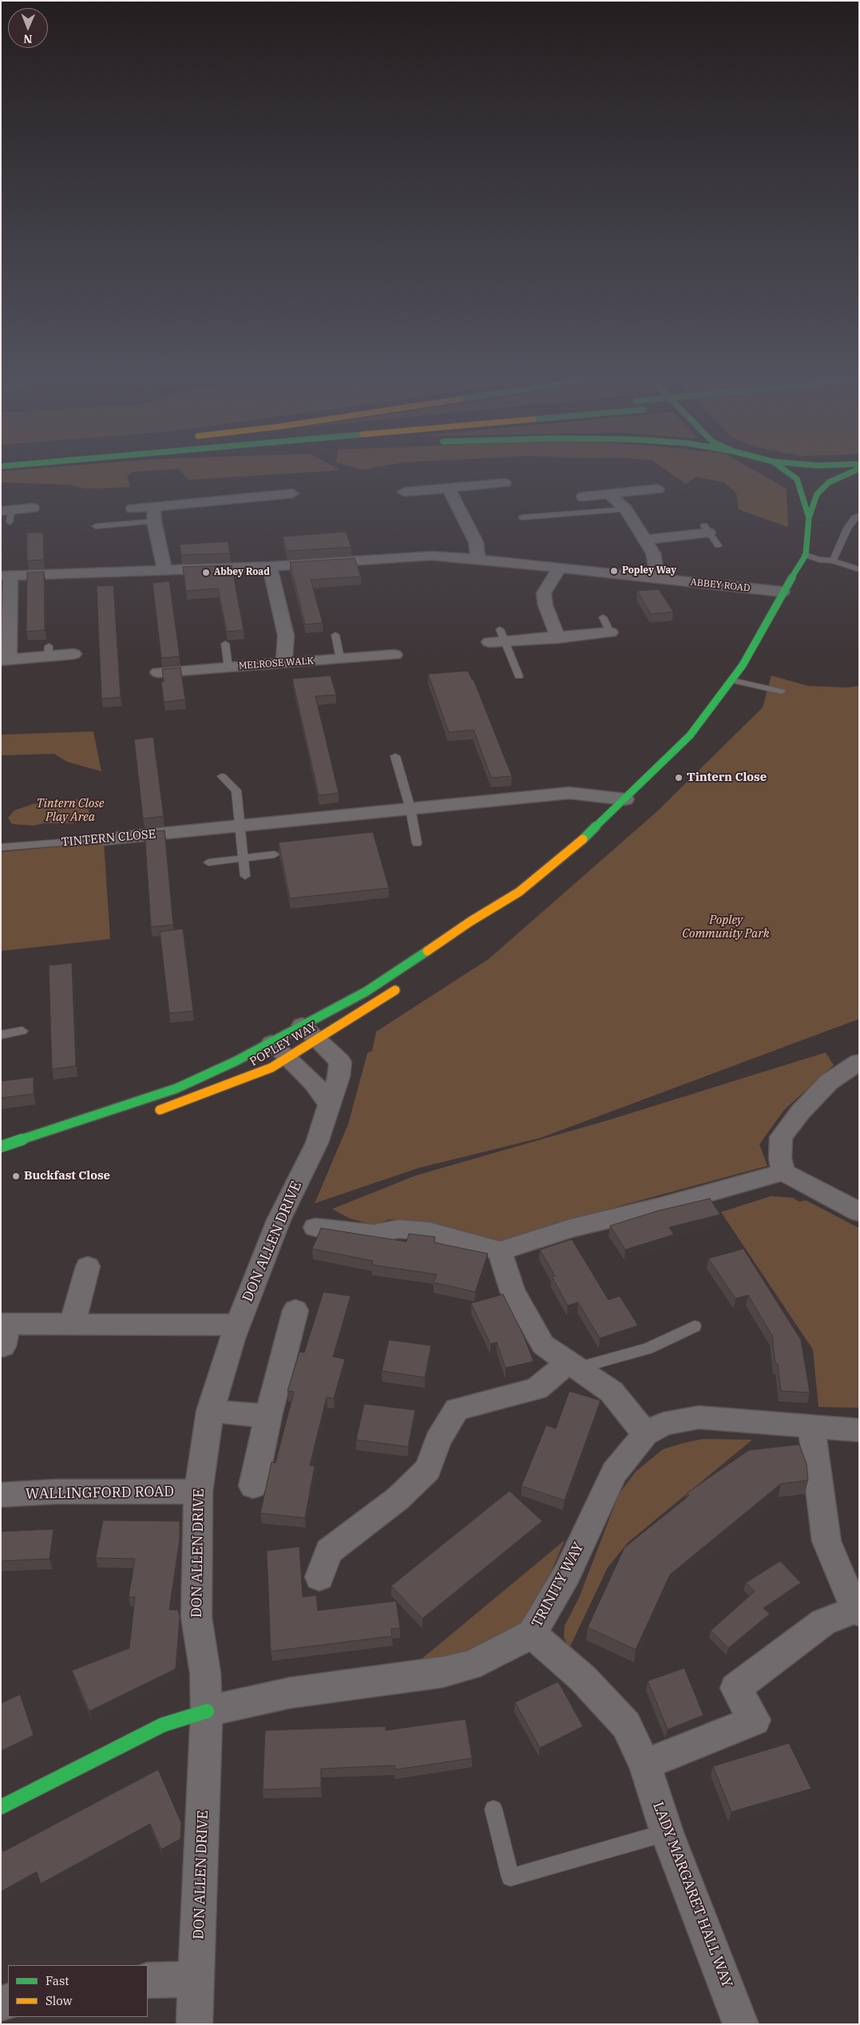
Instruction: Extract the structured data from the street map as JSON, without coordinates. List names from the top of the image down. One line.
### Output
{"streets":{"main road":["POPLEY WAY"],"street":["ABBEY ROAD","MELROSE WALK","TINTERN CLOSE","DON ALLEN DRIVE","WALLINGFORD ROAD","TRINITY WAY","LADY MARGARET HALL WAY"]},"crossings":[["ABBEY ROAD","POPLEY WAY"],["TINTERN CLOSE","POPLEY WAY"],["POPLEY WAY","DON ALLEN DRIVE"],["DON ALLEN DRIVE","WALLINGFORD ROAD"],["DON ALLEN DRIVE","TRINITY WAY"],["TRINITY WAY","LADY MARGARET HALL WAY"]],"parks":["Tintern Close Play Area","Popley Community Park"],"places":["Popley Way","Abbey Road","Tintern Close","Buckfast Close"],"legend":["Fast","Slow"],"north":"bottom"}
